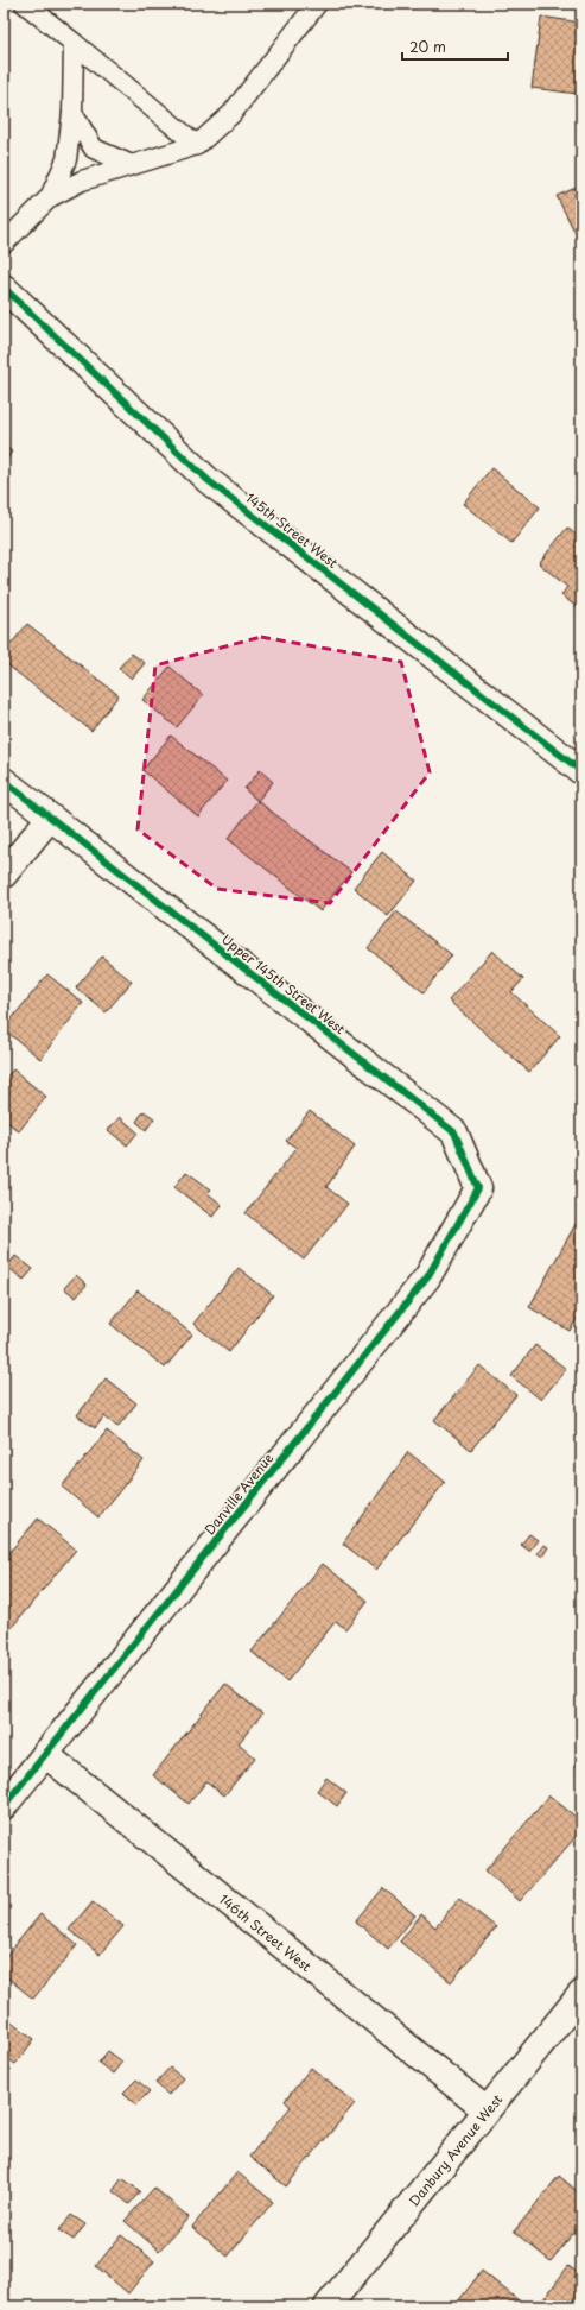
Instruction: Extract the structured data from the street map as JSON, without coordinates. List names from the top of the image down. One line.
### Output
{"streets":{"street":["145th Street West","Upper 145th Street West","Danville Avenue","146th Street West","Danbury Avenue West"]},"crossings":[["Upper 145th Street West","Danville Avenue"],["Danville Avenue","146th Street West"],["146th Street West","Danbury Avenue West"]],"scale_bar":"20 m"}
